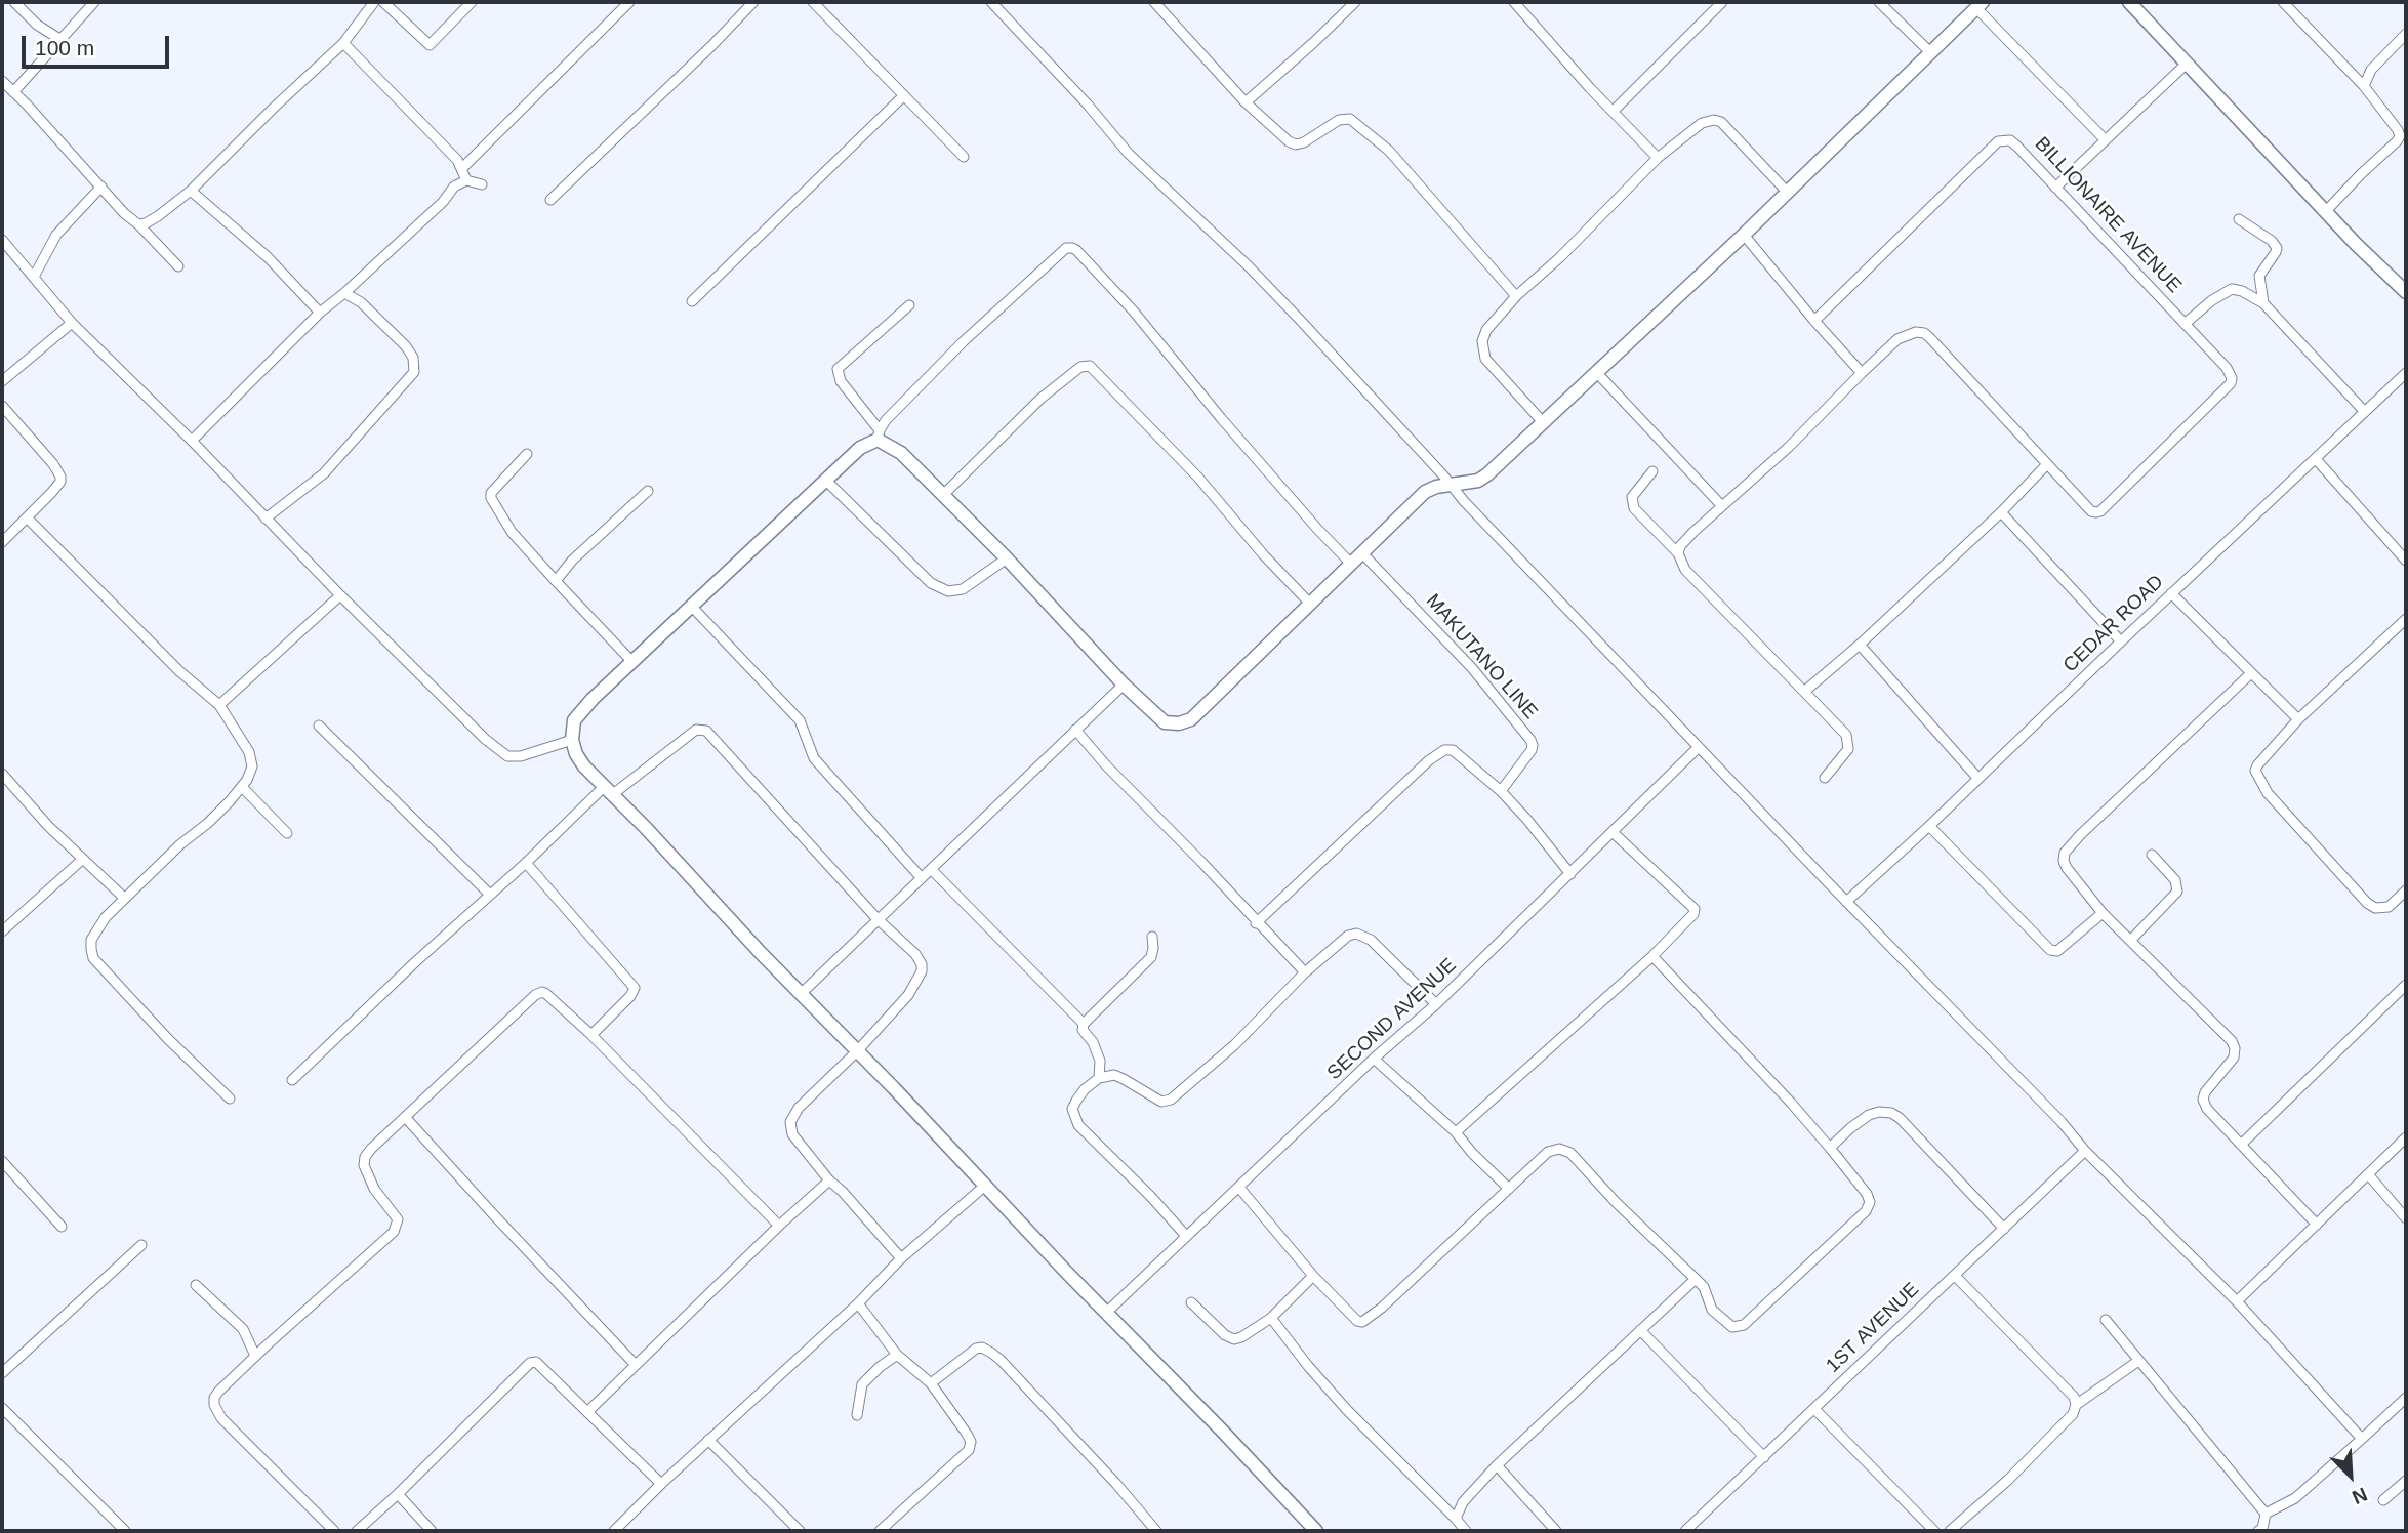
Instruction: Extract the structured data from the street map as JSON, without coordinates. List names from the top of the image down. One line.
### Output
{"streets":{"street":["BILLIONAIRE AVENUE","CEDAR ROAD","MAKUTANO LINE","SECOND AVENUE","1ST AVENUE"]},"scale_bar":"100 m","north":"bottom right"}
